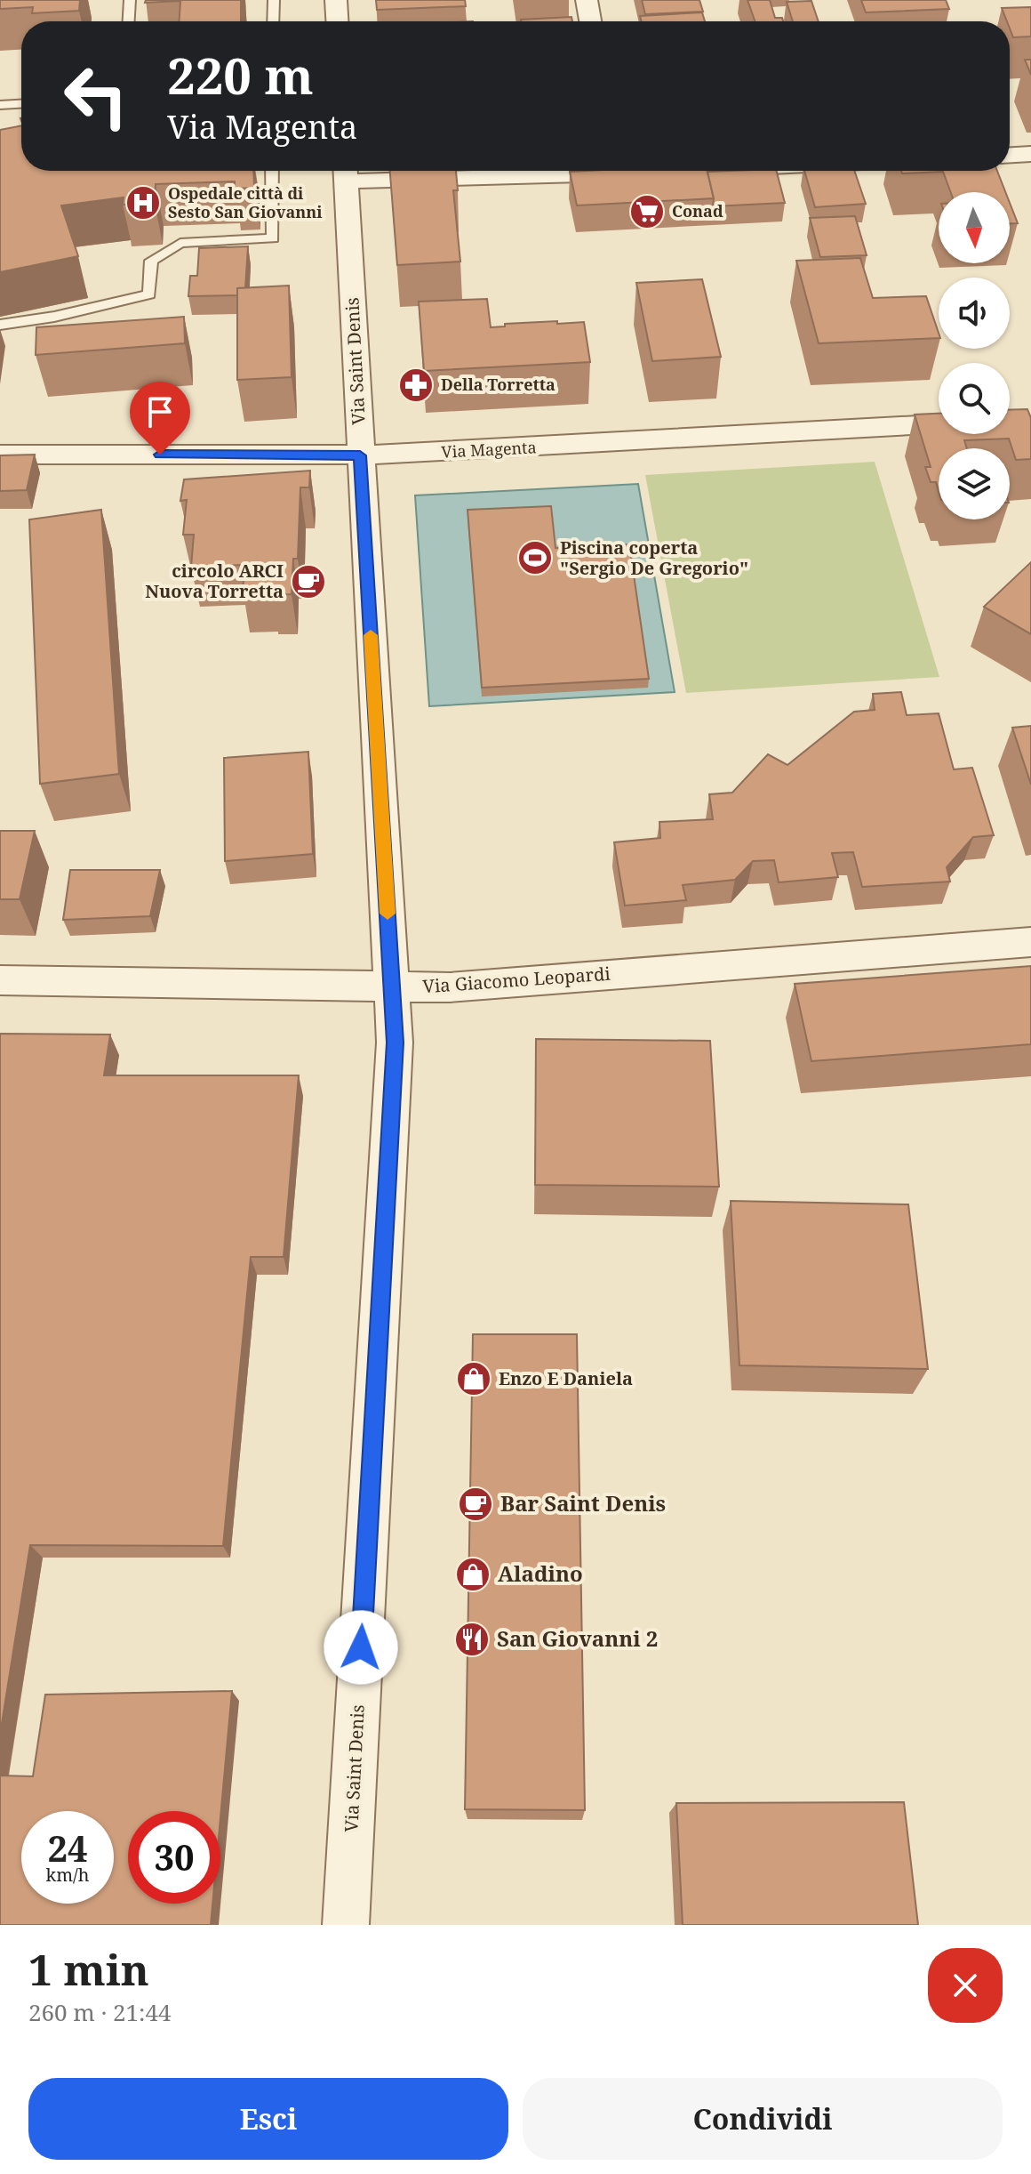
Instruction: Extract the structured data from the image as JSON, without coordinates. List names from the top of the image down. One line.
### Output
{"streets":{"street":["Via Saint Denis","Via Magenta","Via Giacomo Leopardi"]},"crossings":[["Via Saint Denis","Via Magenta"],["Via Saint Denis","Via Giacomo Leopardi"]],"places":{"hospital":["Ospedale città di Sesto San Giovanni"],"supermarket":["Conad"],"pharmacy":["Della Torretta"],"sports":["Piscina coperta \"Sergio De Gregorio\""],"cafe":["circolo ARCI Nuova Torretta","Bar Saint Denis"],"shop":["Enzo E Daniela","Aladino"],"restaurant":["San Giovanni 2"]},"north":"bottom","page":{"turn":["220 m","Via Magenta"],"speed":"24 km/h","limit":"30","heading":["1 min","260 m · 21:44"],"buttons":["Esci","Condividi"]}}
